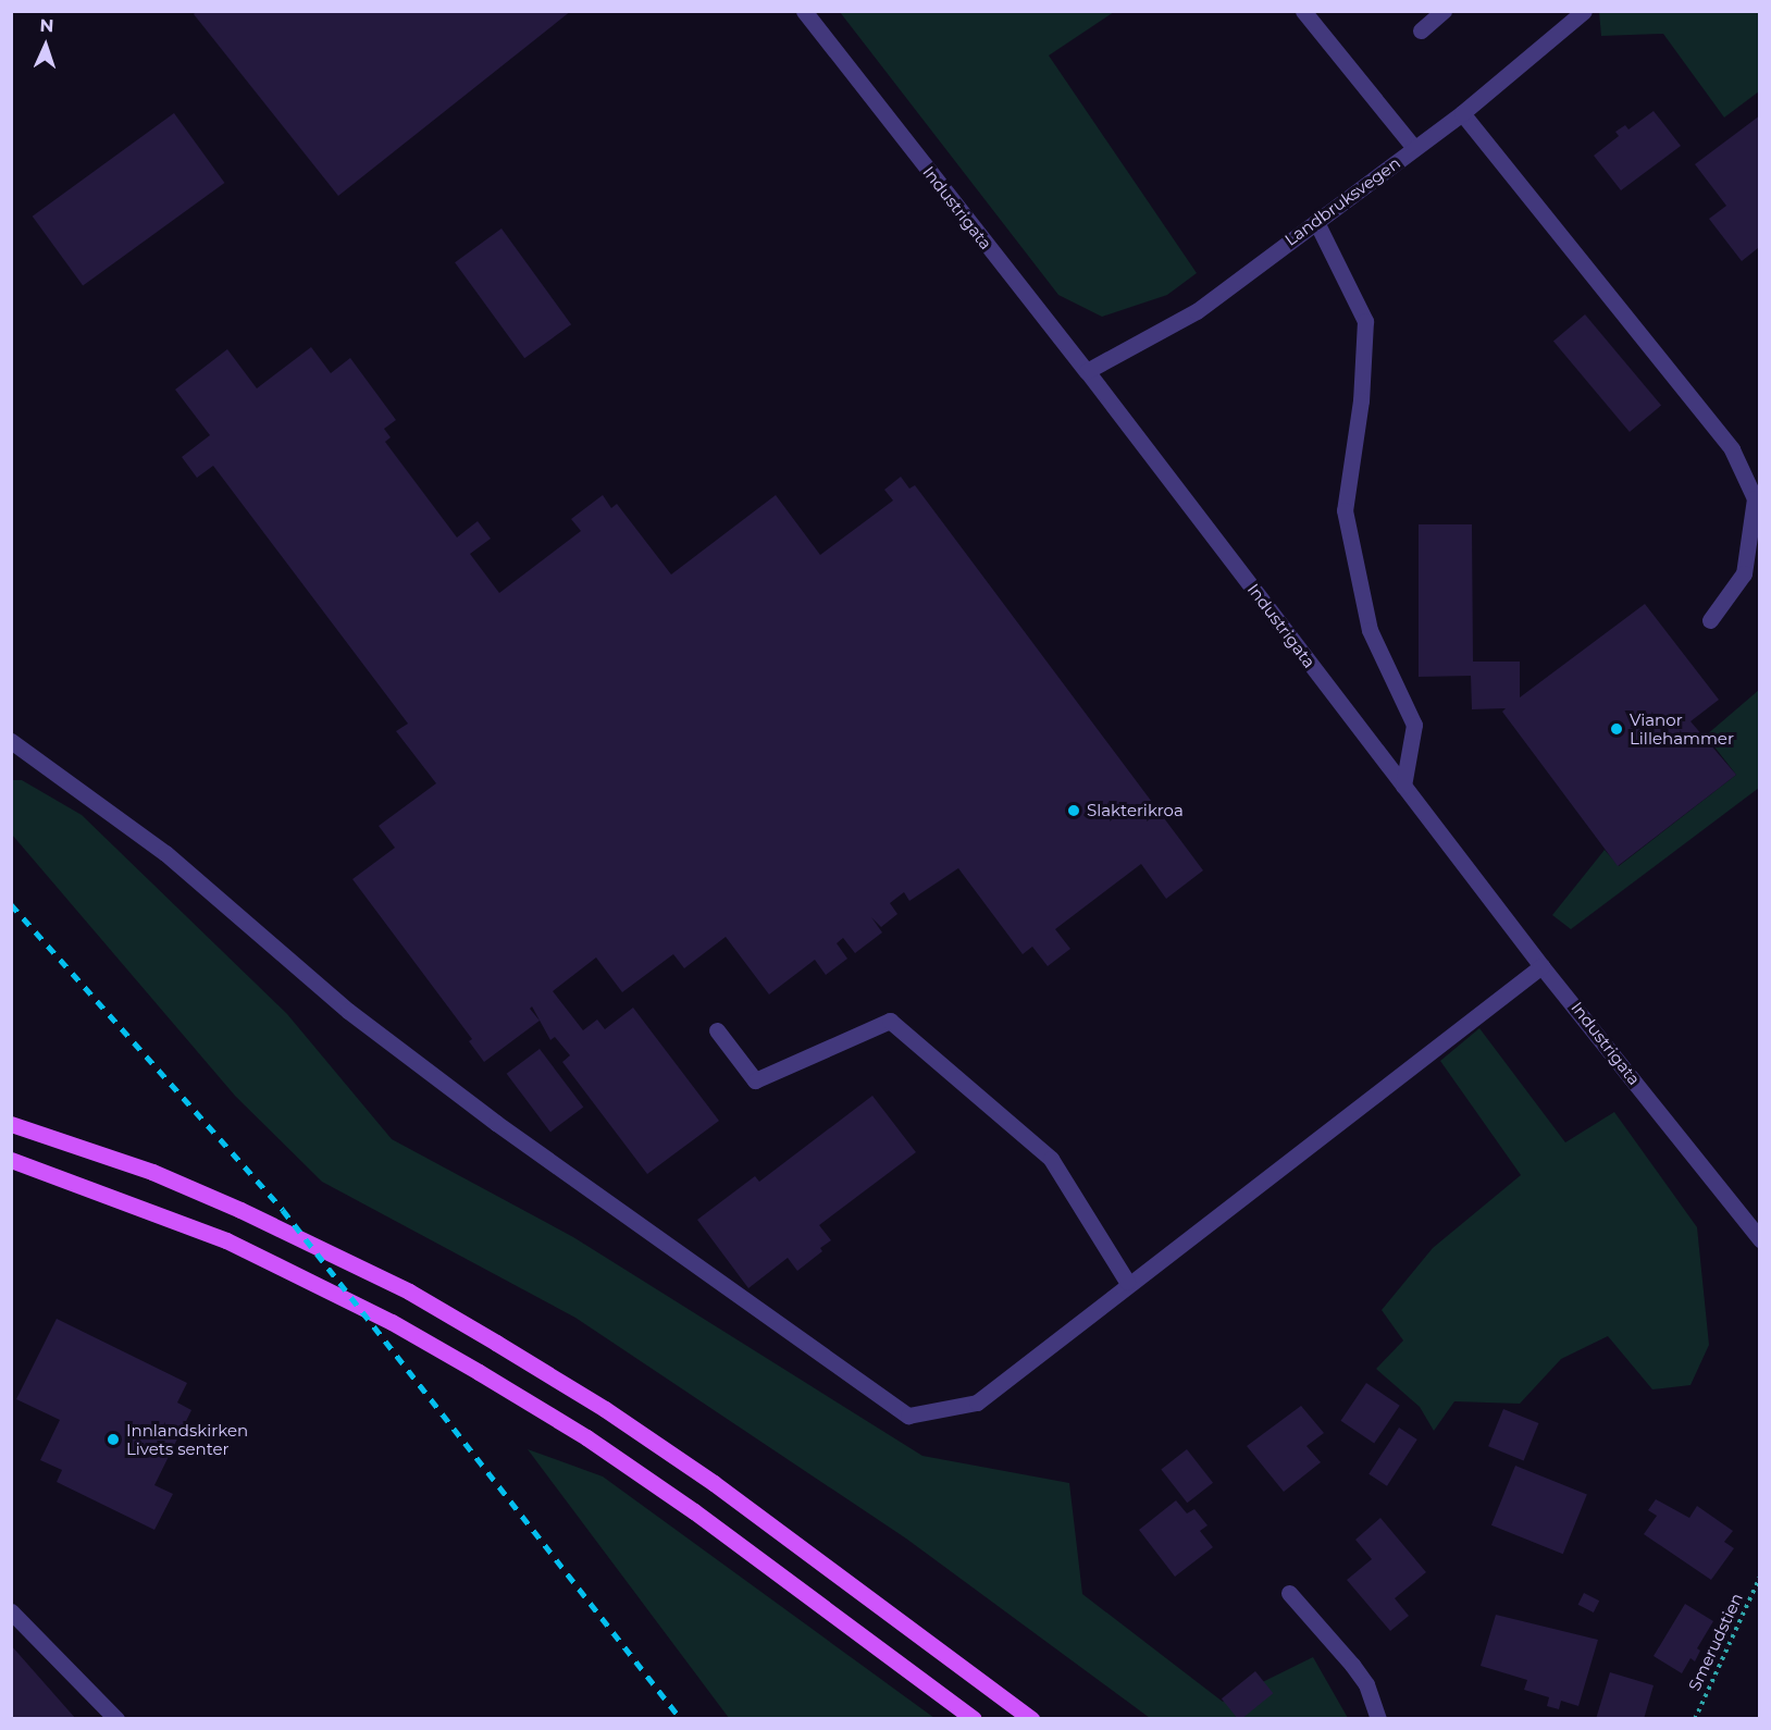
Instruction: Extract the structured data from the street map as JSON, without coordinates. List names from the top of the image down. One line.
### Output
{"streets":{"street":["Landbruksvegen","Industrigata"],"path":["Smerudstien"]},"crossings":[["Landbruksvegen","Industrigata"]],"places":["Vianor Lillehammer","Slakterikroa","Innlandskirken Livets senter"],"north":"top"}
